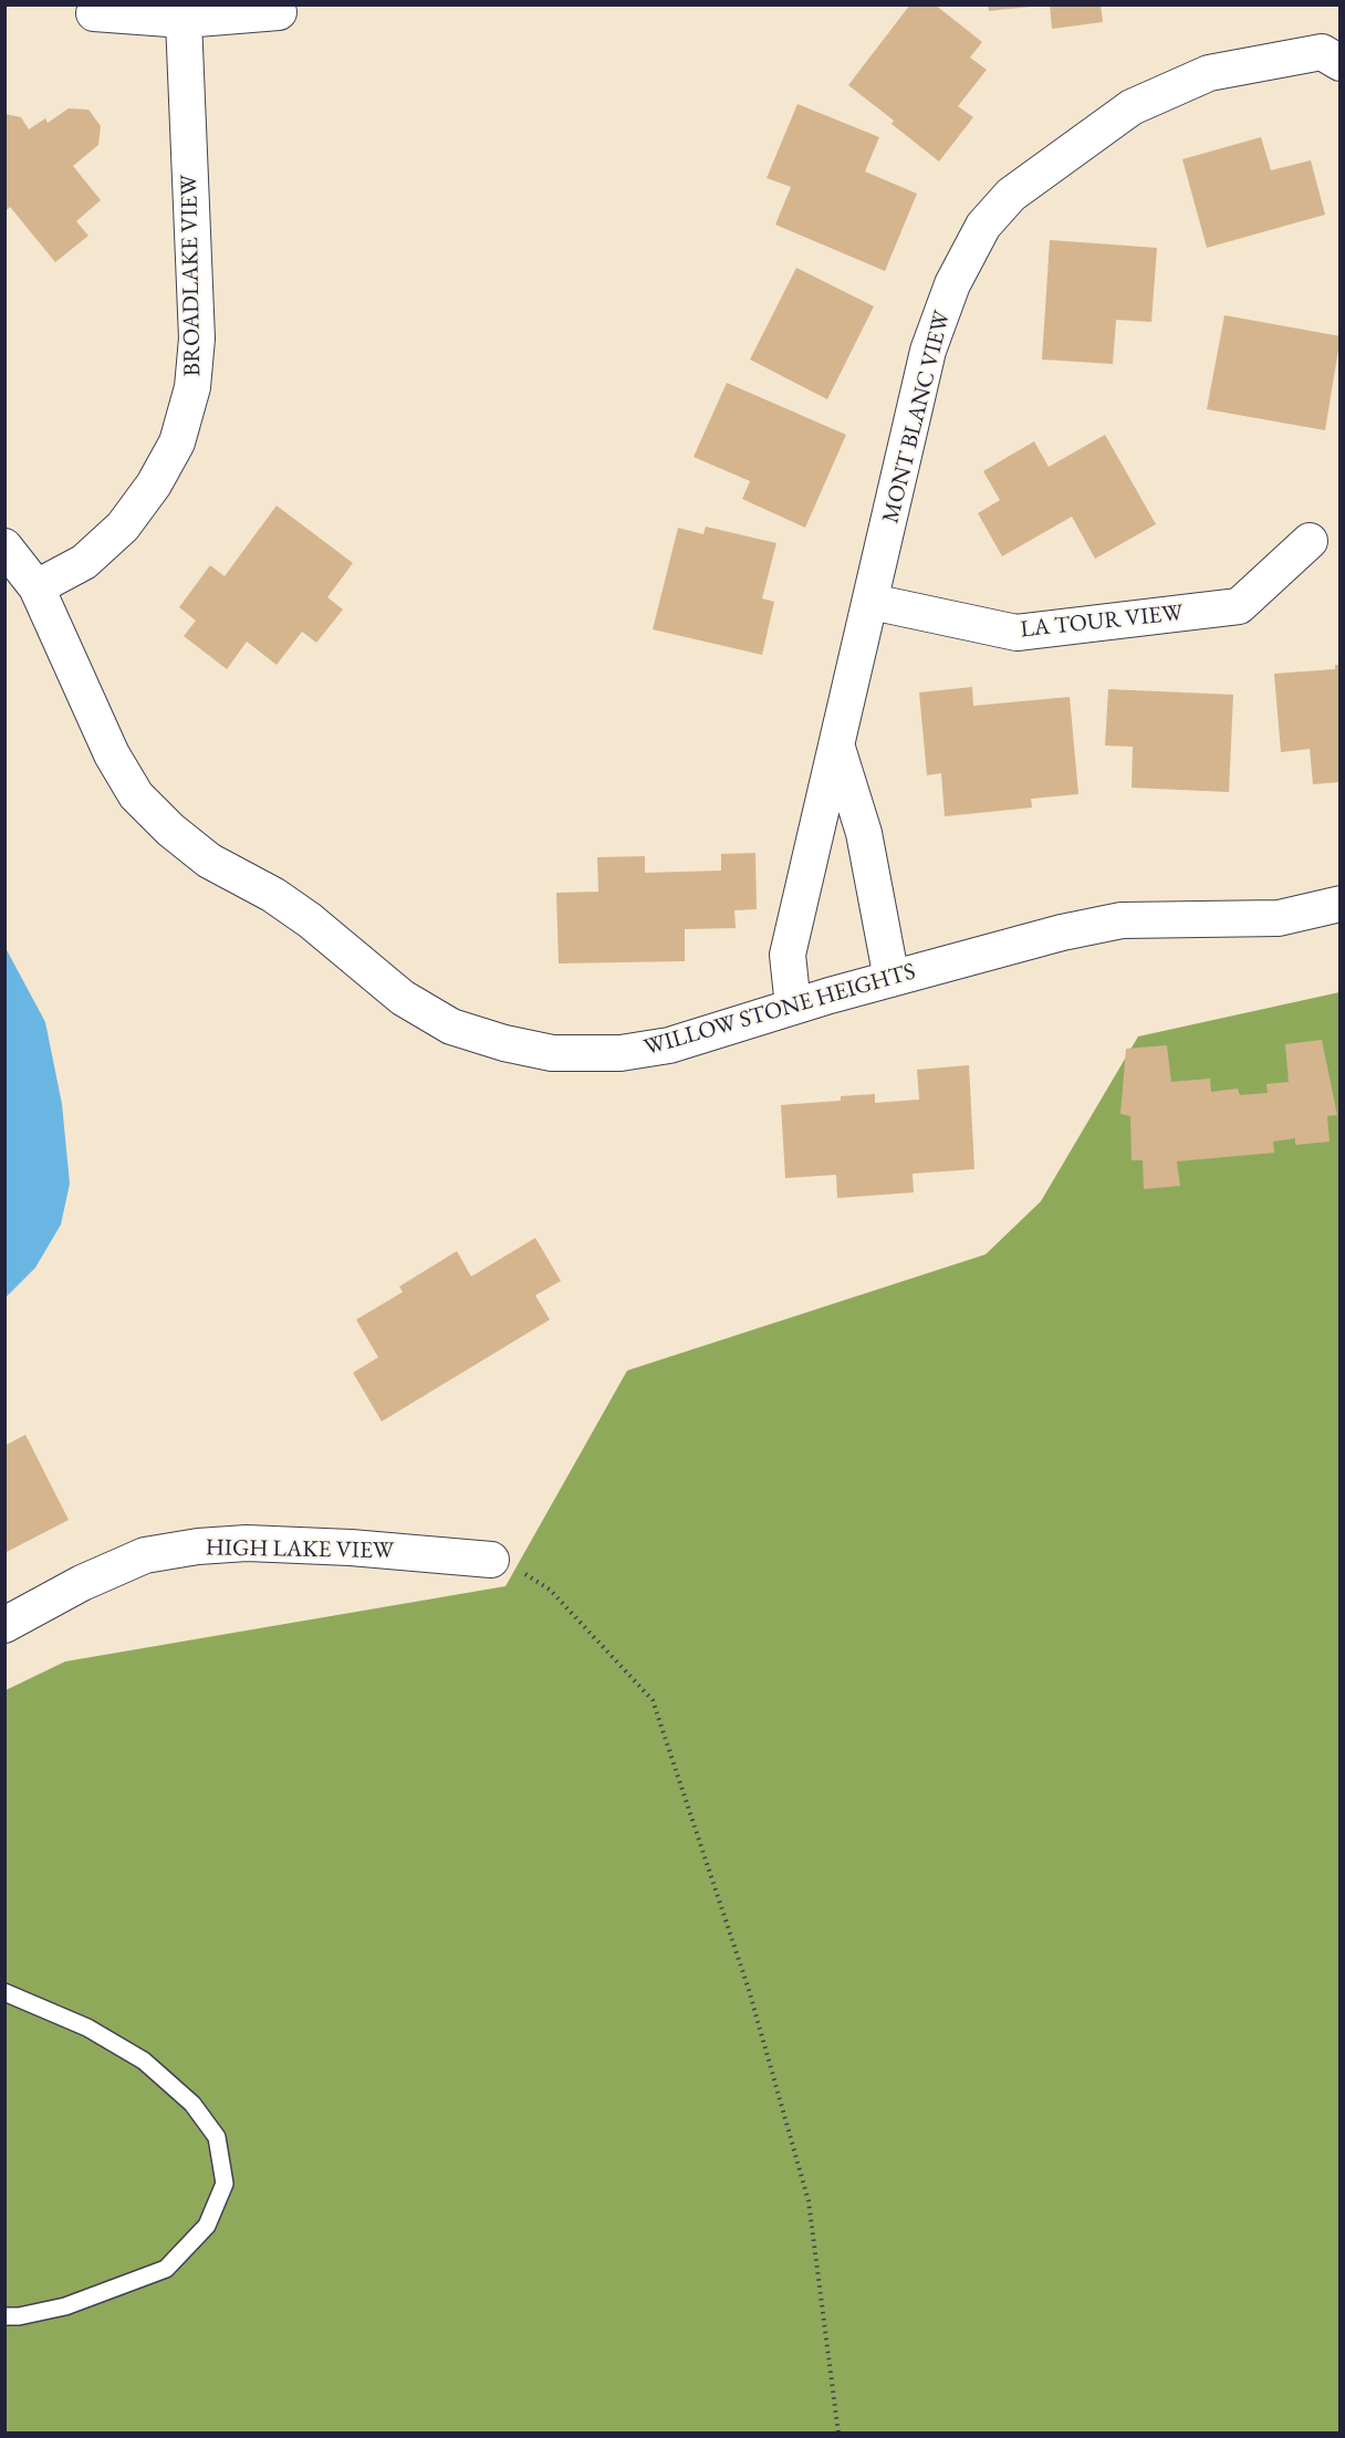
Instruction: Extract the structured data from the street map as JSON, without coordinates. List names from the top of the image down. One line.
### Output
{"streets":{"street":["BROADLAKE VIEW","MONT BLANC VIEW","LA TOUR VIEW","WILLOW STONE HEIGHTS","HIGH LAKE VIEW"]},"crossings":[["BROADLAKE VIEW","WILLOW STONE HEIGHTS"],["MONT BLANC VIEW","LA TOUR VIEW"],["MONT BLANC VIEW","WILLOW STONE HEIGHTS"]]}
